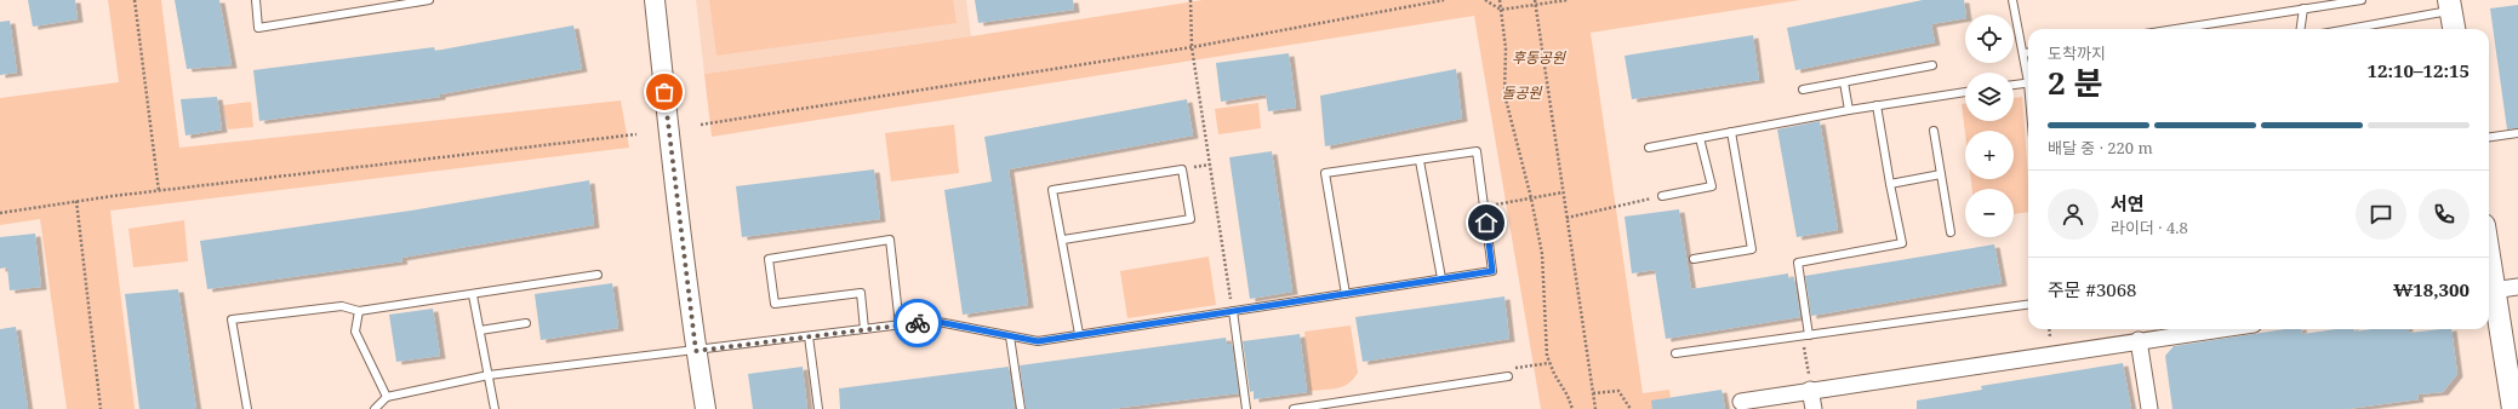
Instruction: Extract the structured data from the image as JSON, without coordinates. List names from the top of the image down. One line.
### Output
{"parks":["후동공원","돌공원"],"page":{"map_buttons":["+","−"],"heading":["2 분","도착까지","12:10–12:15"],"panel":["서연","라이더 · 4.8","주문 #3068","₩18,300"],"bar":"배달 중 · 220 m"}}
